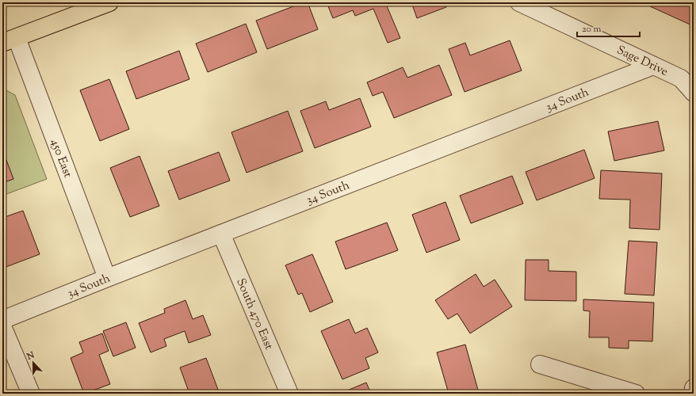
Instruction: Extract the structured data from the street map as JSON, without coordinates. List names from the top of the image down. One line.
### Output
{"streets":{"street":["Sage Drive","34 South","450 East","South 470 East"]},"crossings":[["Sage Drive","34 South"],["34 South","450 East"],["34 South","South 470 East"]],"scale_bar":"20 m","north":"top"}
